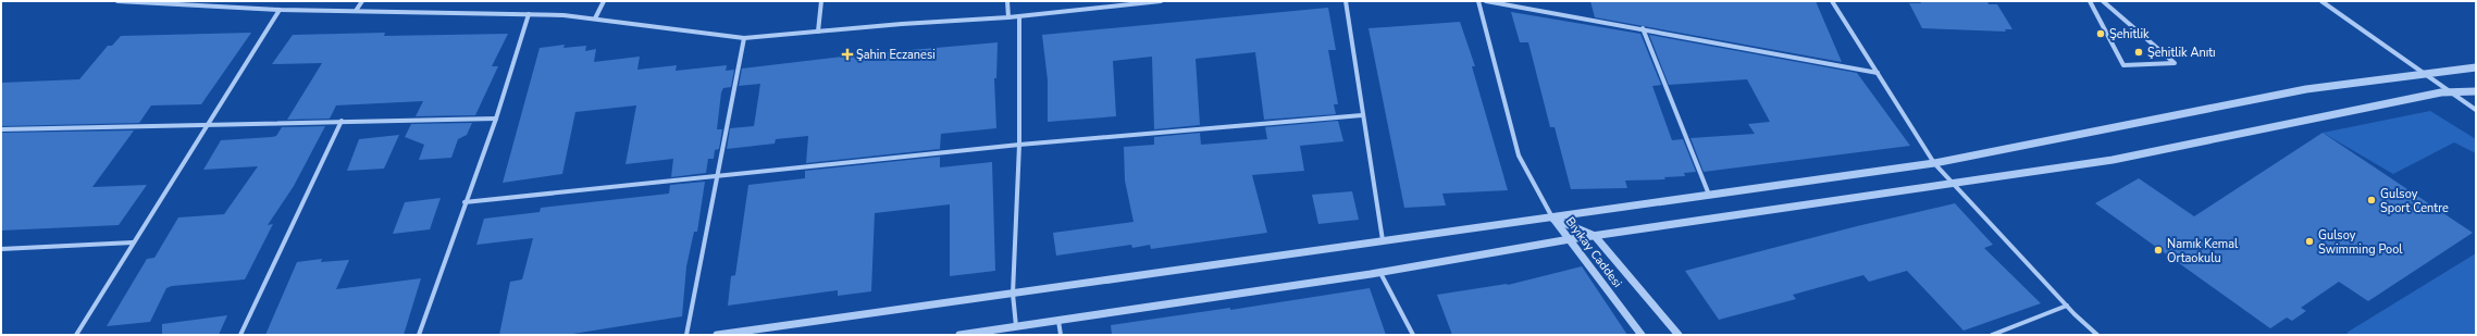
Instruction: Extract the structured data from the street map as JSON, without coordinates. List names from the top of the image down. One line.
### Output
{"streets":{"street":["Bıyıkay Caddesi"]},"places":{"other":["Şehitlik","Şehitlik Anıtı","Gulsoy Sport Centre","Gulsoy Swimming Pool","Namık Kemal Ortaokulu"],"health":["Şahin Eczanesi"]}}
